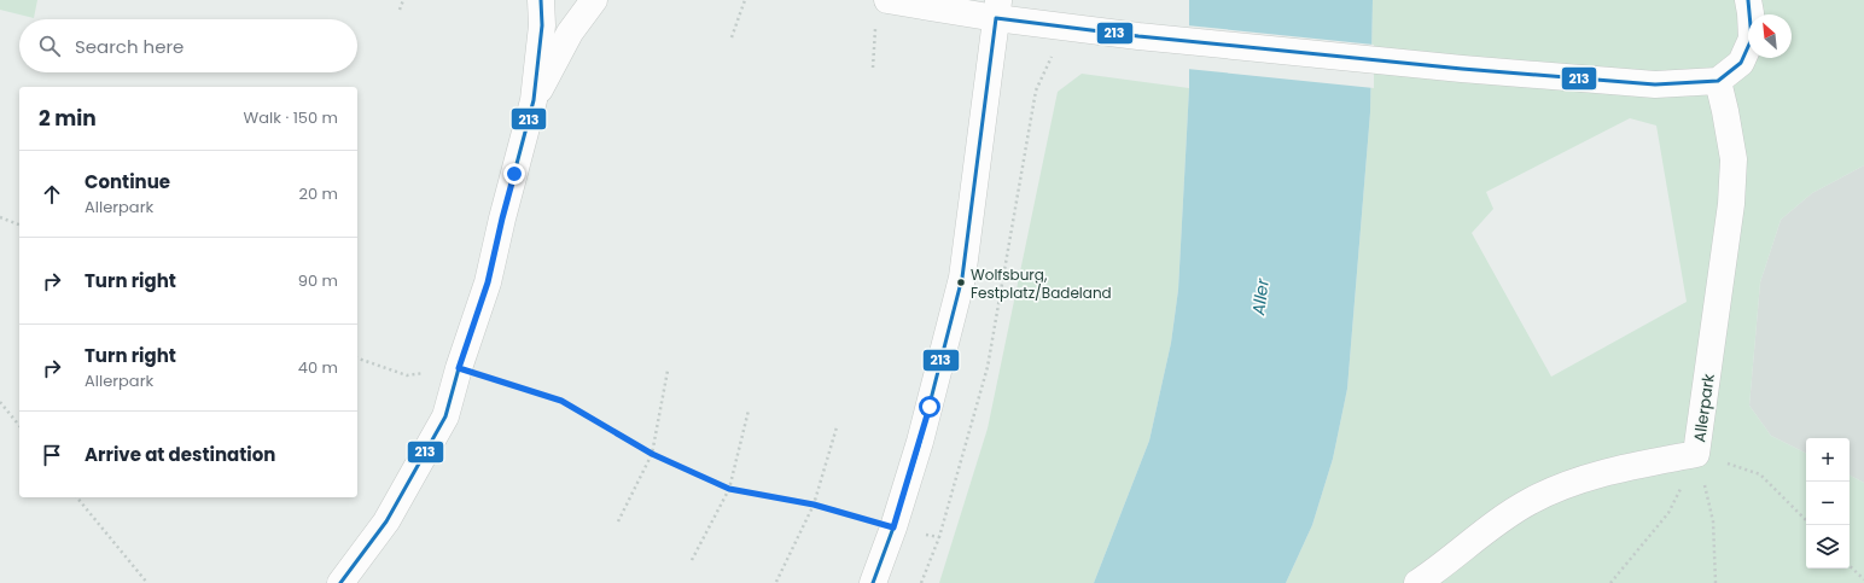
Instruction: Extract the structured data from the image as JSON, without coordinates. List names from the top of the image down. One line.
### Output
{"streets":{"street":["Allerpark"]},"water":["Aller"],"places":["Wolfsburg, Festplatz/Badeland"],"lines":["transit line 213"],"north":"top left","page":{"search":"Search here","heading":["2 min","Walk · 150 m"],"list":[["Continue","Allerpark","20 m"],["Turn right","90 m"],["Turn right","Allerpark","40 m"],"Arrive at destination"],"map_buttons":["+","−"]}}
